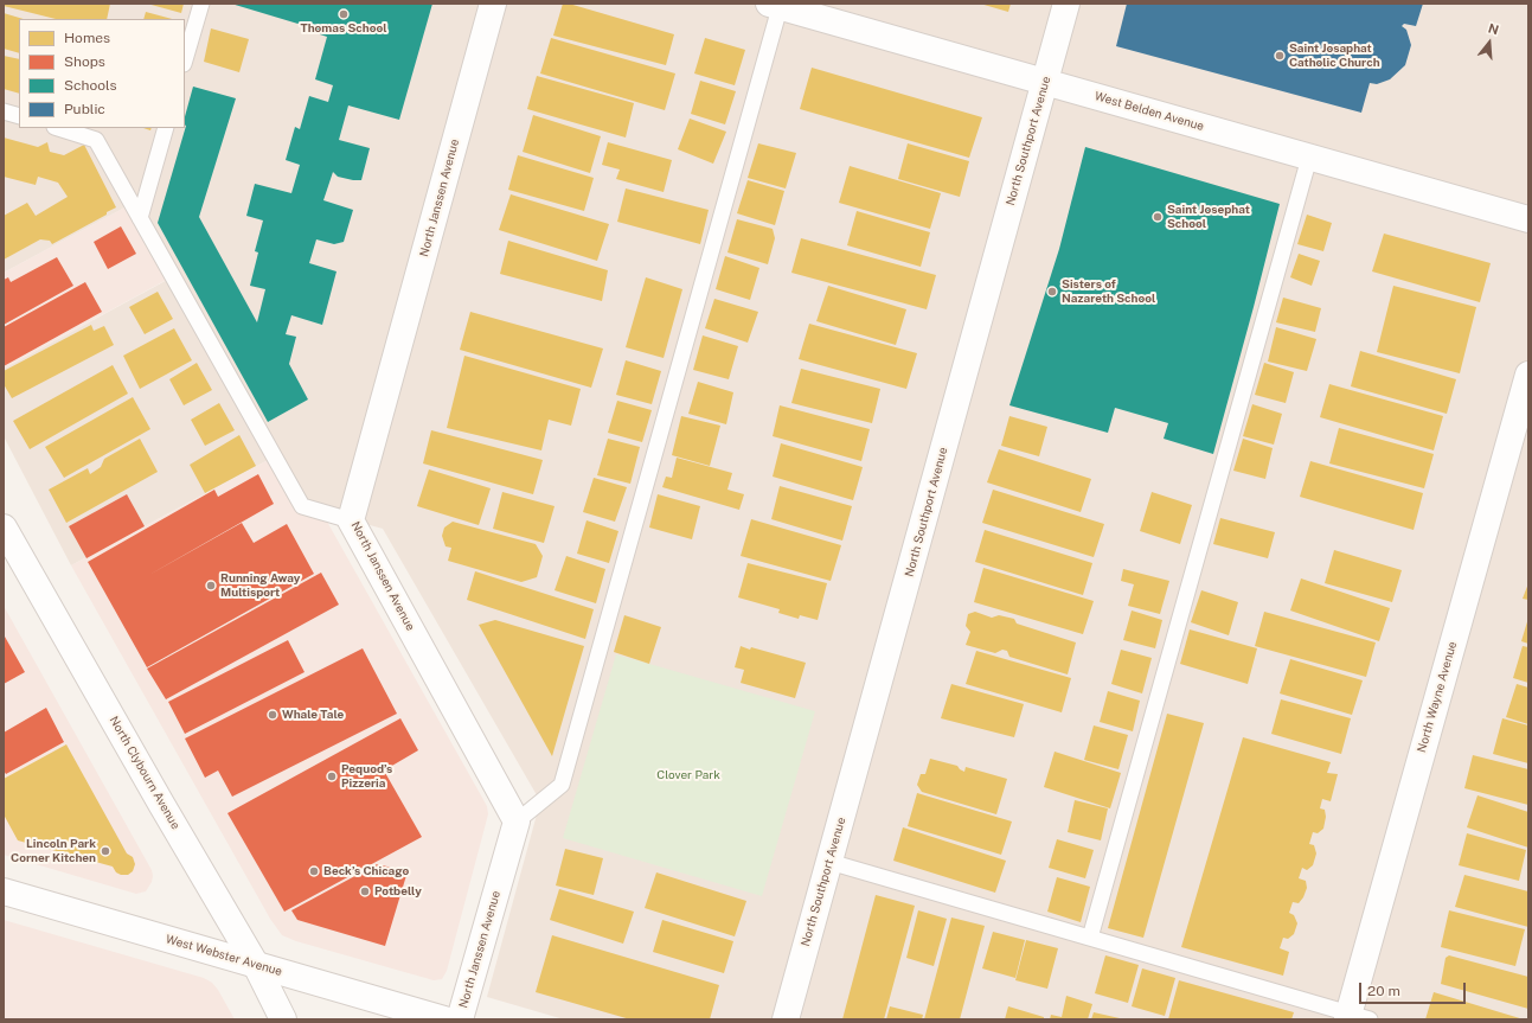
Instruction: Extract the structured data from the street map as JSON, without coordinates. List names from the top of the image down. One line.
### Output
{"streets":{"street":["West Belden Avenue","North Southport Avenue","North Janssen Avenue","North Wayne Avenue","North Clybourn Avenue","West Webster Avenue"]},"crossings":[["West Belden Avenue","North Southport Avenue"],["North Clybourn Avenue","West Webster Avenue"]],"parks":["Clover Park"],"places":["Thomas School","Saint Josaphat Catholic Church","Saint Josephat School","Sisters of Nazareth School","Running Away Multisport","Whale Tale","Pequod’s Pizzeria","Lincoln Park Corner Kitchen","Beck’s Chicago","Potbelly"],"legend":["Homes","Shops","Schools","Public"],"scale_bar":"20 m","north":"top"}
